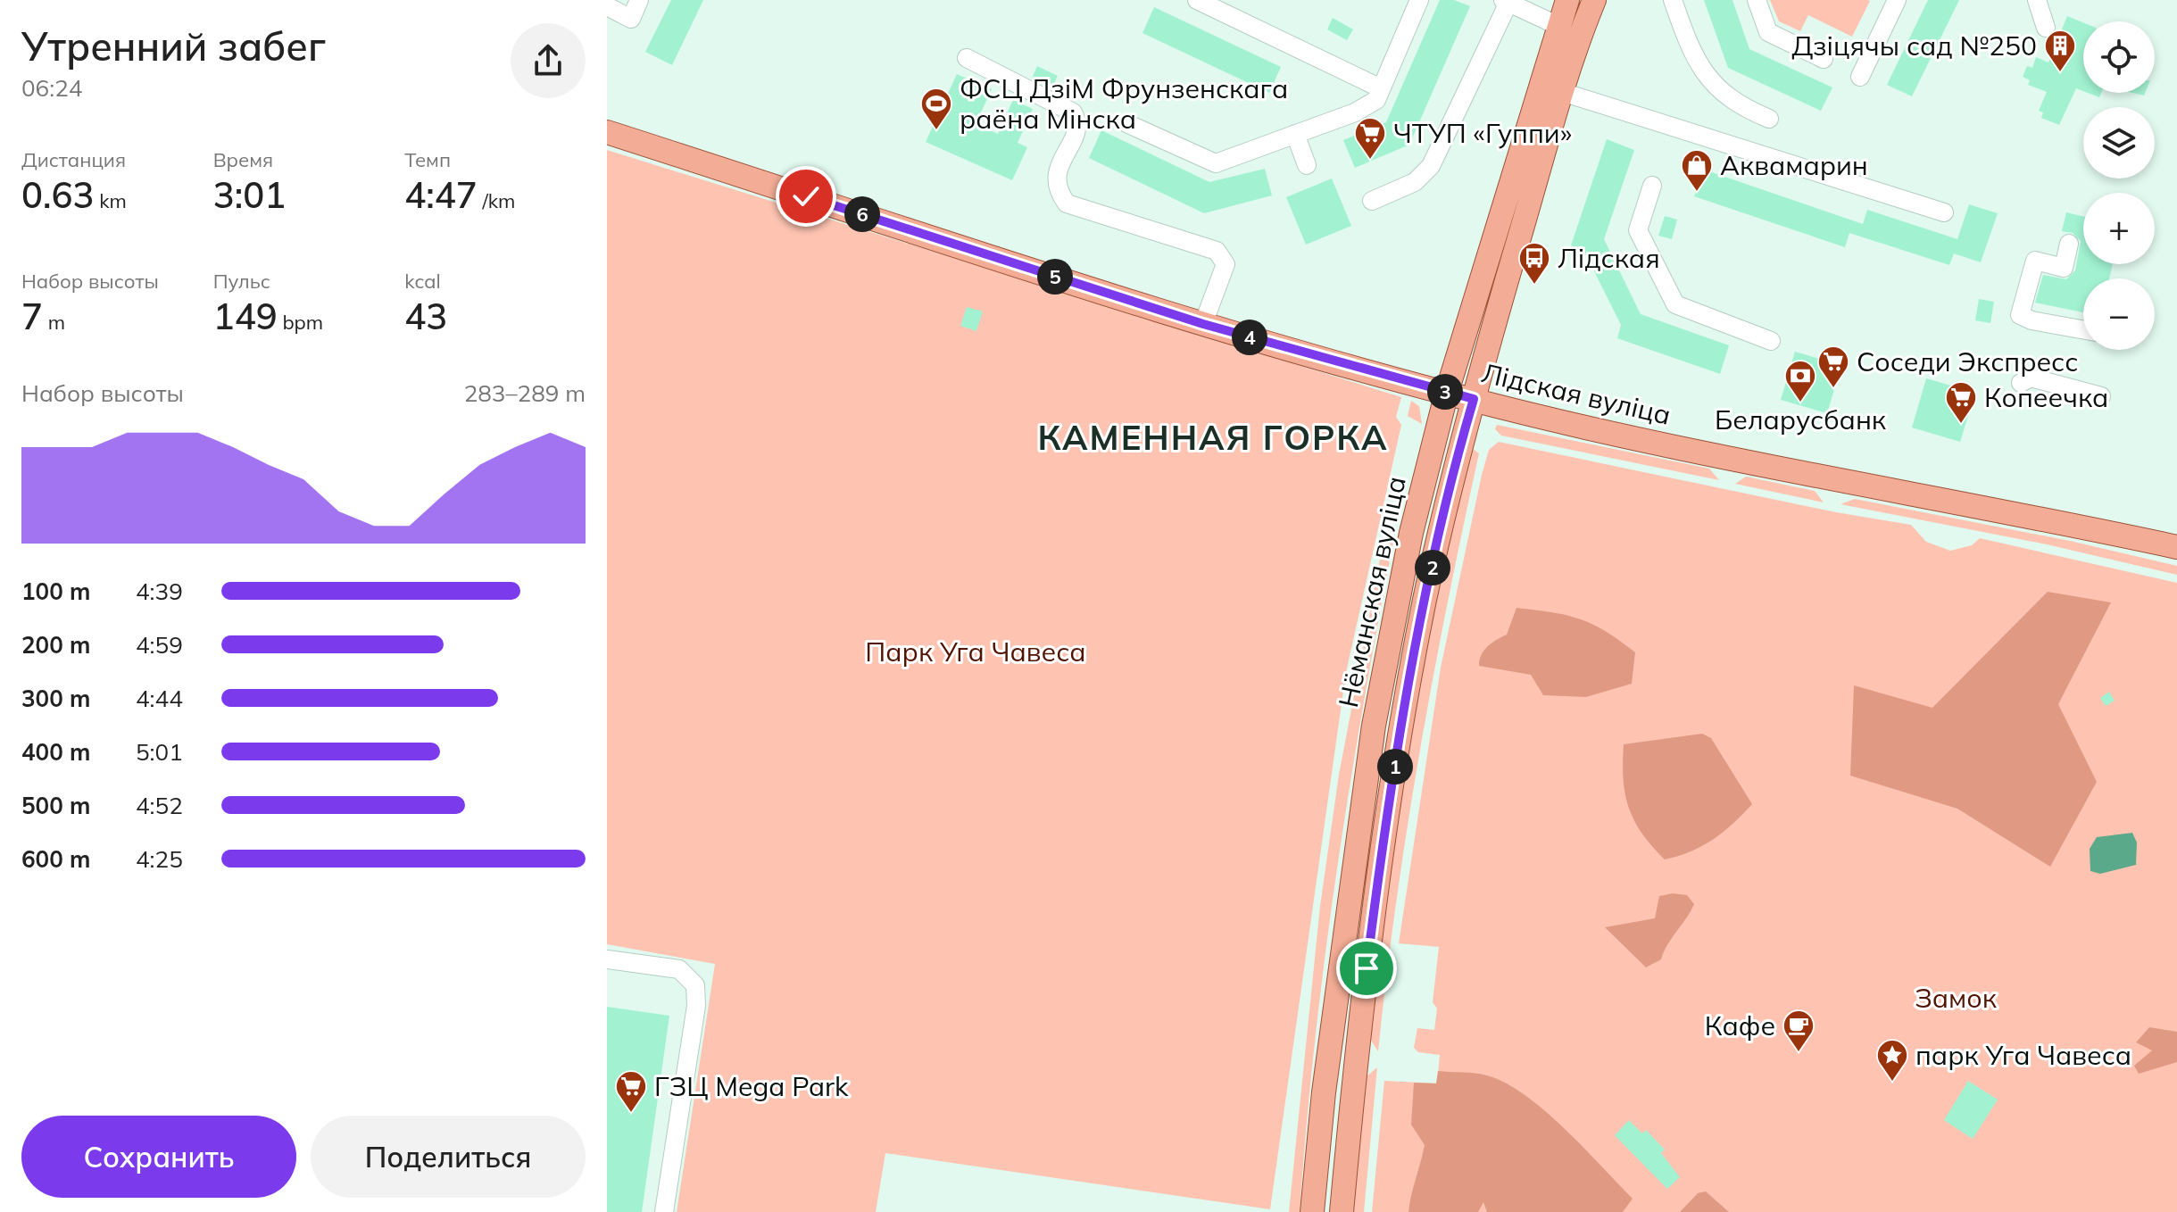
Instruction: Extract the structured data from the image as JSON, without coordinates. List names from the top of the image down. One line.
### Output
{"streets":{"main road":["Лідская вуліца","Нёманская вуліца"]},"crossings":[["Лідская вуліца","Нёманская вуліца"]],"districts":["КАМЕННАЯ ГОРКА"],"parks":["Парк Уга Чавеса","Замок"],"places":{"building":["Дзіцячы сад №250"],"sports":["ФСЦ ДзіМ Фрунзенскага раёна Мінска"],"supermarket":["ЧТУП «Гуппи»","Соседи Экспресс","Копеечка","ГЗЦ Mega Park"],"shop":["Аквамарин"],"bus stop":["Лідская"],"bank":["Беларусбанк"],"cafe":["Кафе"],"place":["парк Уга Чавеса"]},"page":{"heading":["Утренний забег","06:24"],"map_buttons":["+","−"],"stats":[["Дистанция","0.63 km"],["Время","3:01"],["Темп","4:47 /km"],["Набор высоты","7 m"],["Пульс","149 bpm"],["kcal","43"]],"pins":["6","5","4","3","2","1"],"chart":["Набор высоты","283–289 m"],"list":[{"name":"100 m","note":"4:39"},{"name":"200 m","note":"4:59"},{"name":"300 m","note":"4:44"},{"name":"400 m","note":"5:01"},{"name":"500 m","note":"4:52"},{"name":"600 m","note":"4:25"}],"buttons":["Сохранить","Поделиться"]}}
